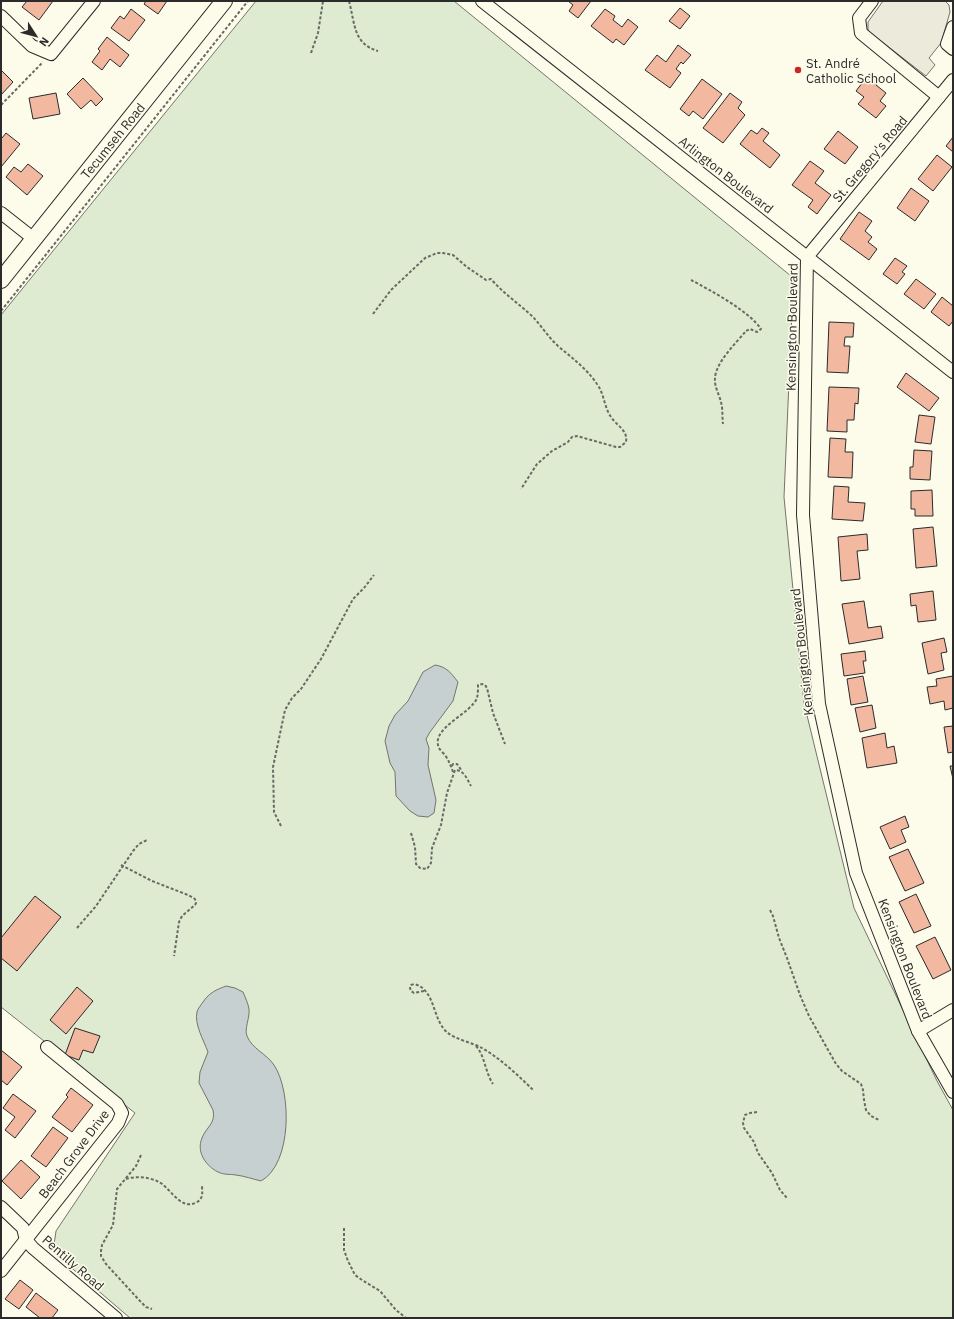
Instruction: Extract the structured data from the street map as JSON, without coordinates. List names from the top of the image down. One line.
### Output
{"streets":{"main road":["Tecumseh Road"],"street":["St. Gregory's Road","Arlington Boulevard","Kensington Boulevard","Beach Grove Drive","Pentilly Road"]},"crossings":[["St. Gregory's Road","Arlington Boulevard"],["St. Gregory's Road","Kensington Boulevard"],["Arlington Boulevard","Kensington Boulevard"],["Beach Grove Drive","Pentilly Road"]],"places":["St. André Catholic School"],"north":"bottom right"}
